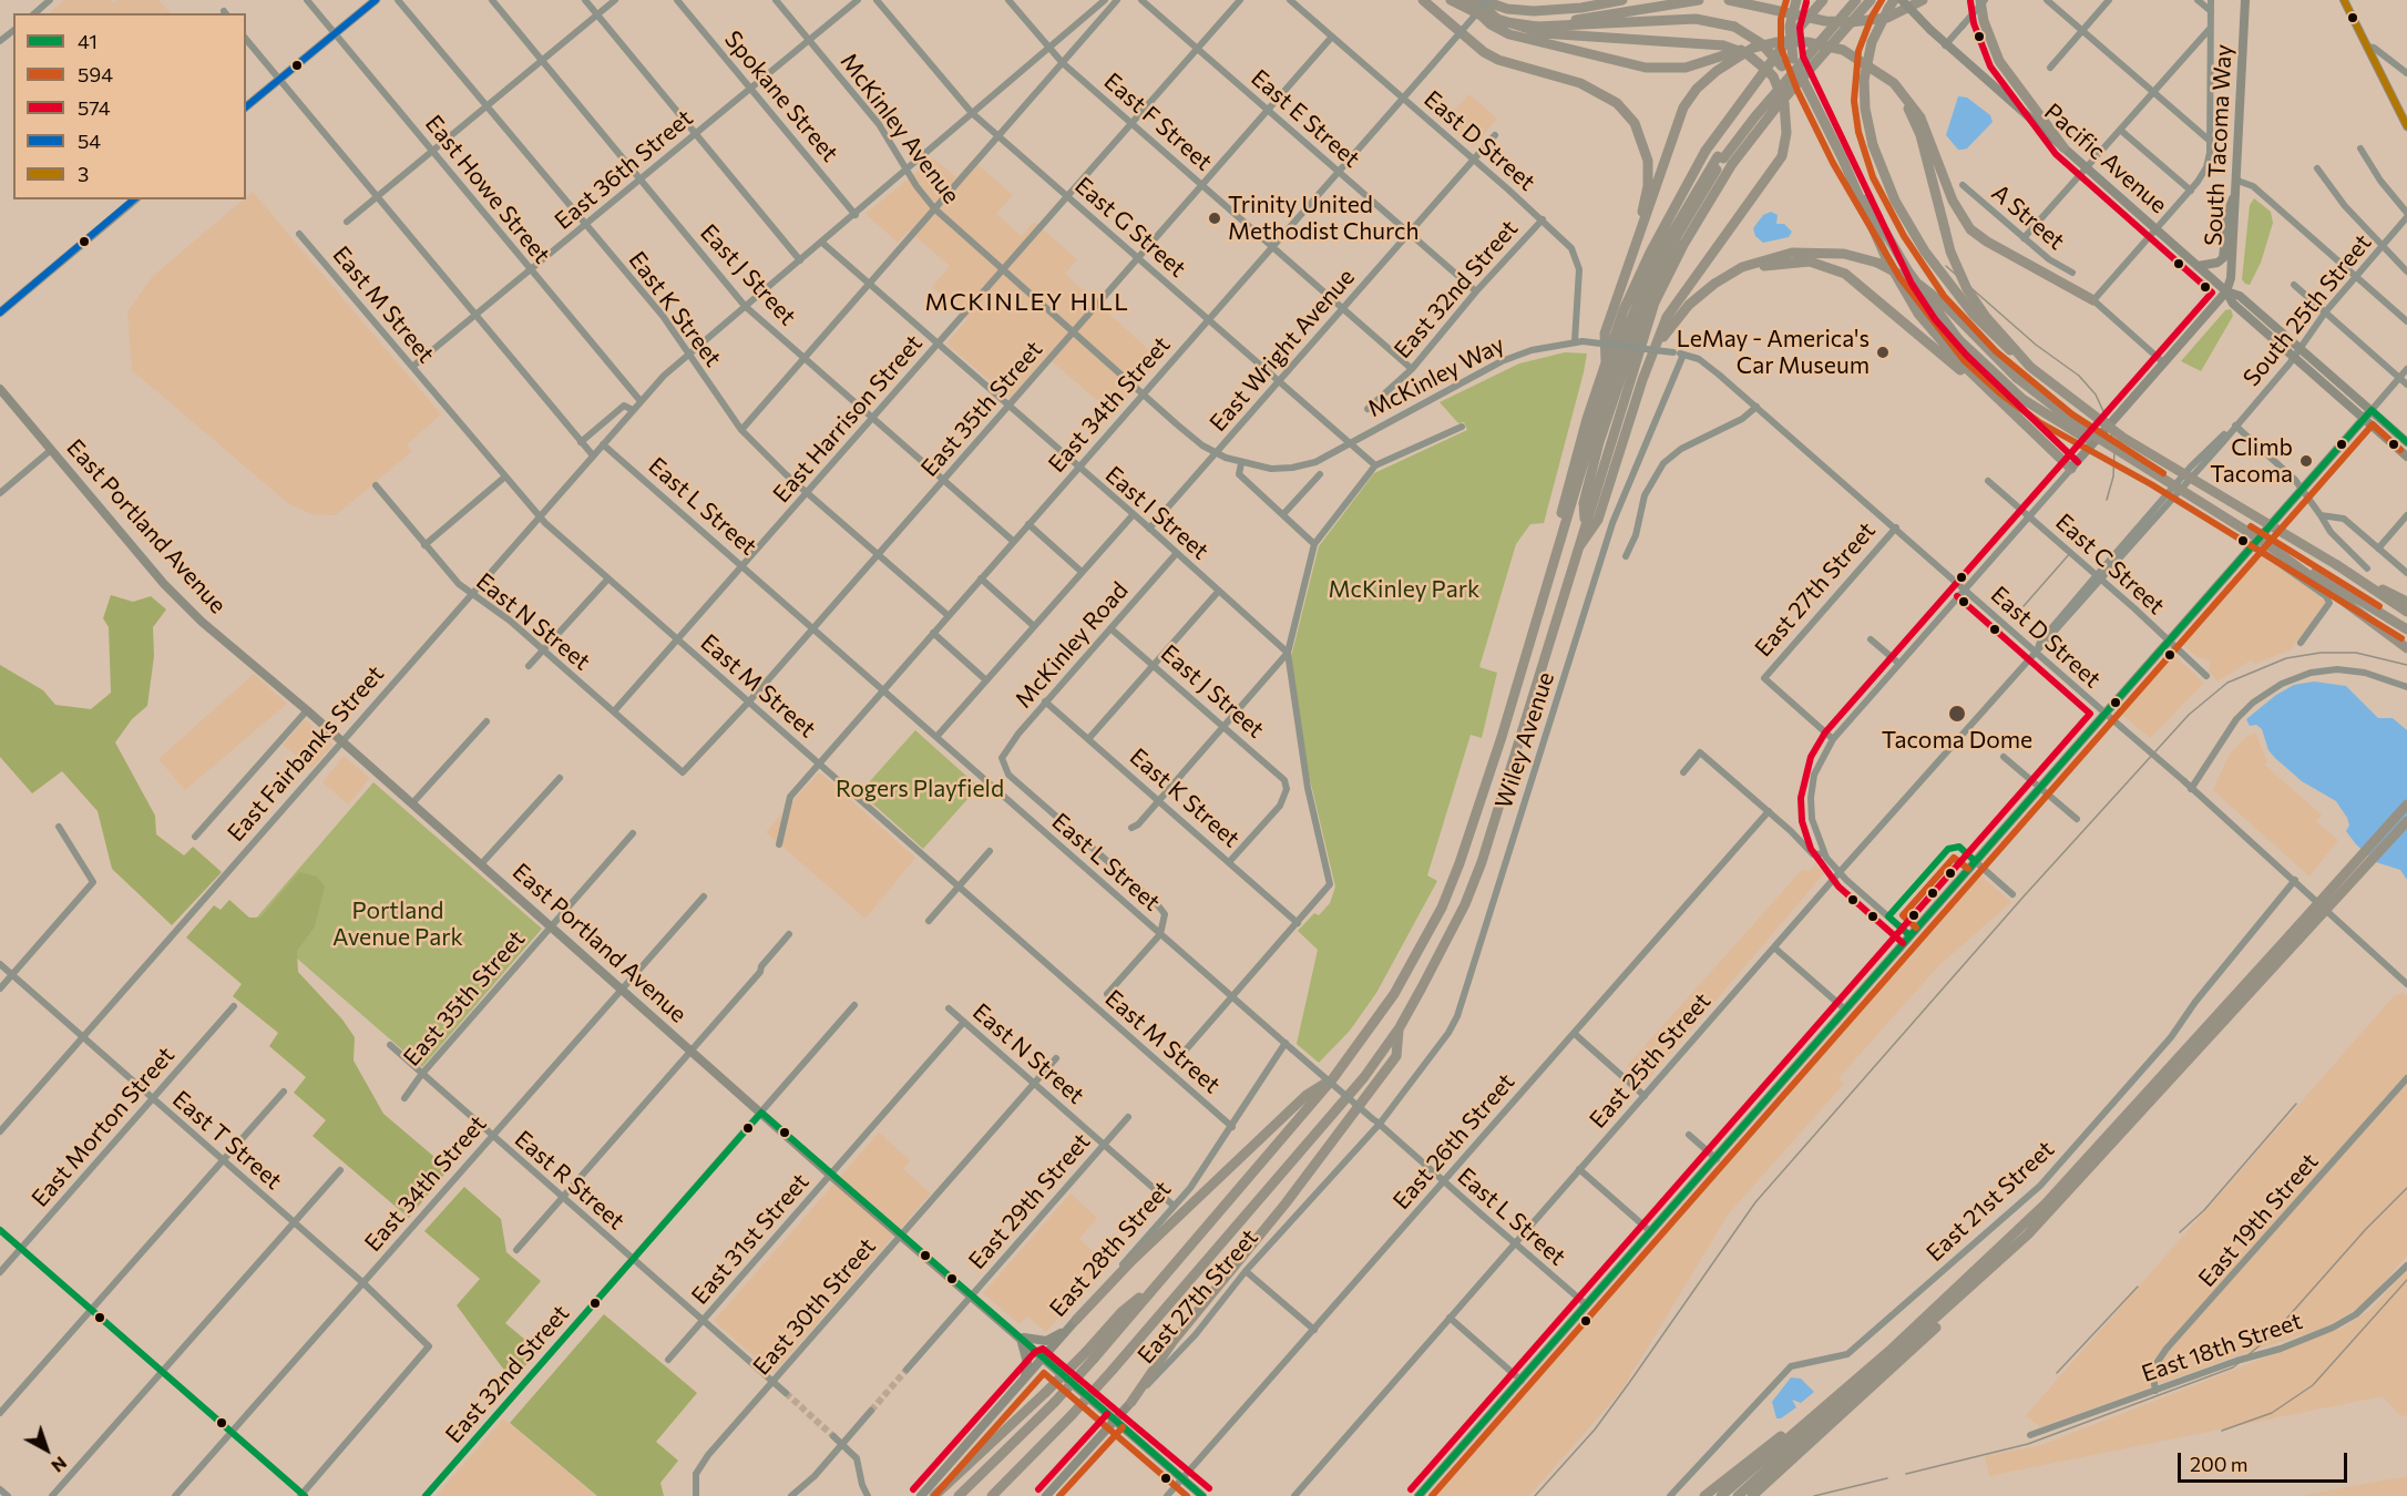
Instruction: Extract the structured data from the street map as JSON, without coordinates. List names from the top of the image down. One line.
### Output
{"streets":{"main road":["South Tacoma Way","Pacific Avenue","East Portland Avenue","East 27th Street","East 28th Street"],"street":["Spokane Street","East E Street","East F Street","McKinley Avenue","East D Street","East 36th Street","East Howe Street","A Street","East G Street","East J Street","East 32nd Street","East M Street","East K Street","South 25th Street","East Wright Avenue","McKinley Way","East 34th Street","East 35th Street","East Harrison Street","East L Street","East I Street","East C Street","East N Street","McKinley Road","Wiley Avenue","East Fairbanks Street","East 25th Street","East Morton Street","East T Street","East 26th Street","East R Street","East 29th Street","East 21st Street","East 19th Street","East 31st Street","East 30th Street","East 18th Street"]},"crossings":[["Spokane Street","East 36th Street"],["Spokane Street","East Fairbanks Street"],["East E Street","East 32nd Street"],["East E Street","East Wright Avenue"],["East E Street","East 34th Street"],["East E Street","East 35th Street"],["East E Street","East Harrison Street"],["East F Street","East 32nd Street"],["East F Street","East Wright Avenue"],["East F Street","East 34th Street"],["East F Street","East 35th Street"],["East F Street","East Harrison Street"],["East F Street","East Fairbanks Street"],["McKinley Avenue","East 36th Street"],["McKinley Avenue","East Wright Avenue"],["McKinley Avenue","McKinley Way"],["McKinley Avenue","East 34th Street"],["McKinley Avenue","East 35th Street"],["McKinley Avenue","East Harrison Street"],["McKinley Avenue","East Fairbanks Street"],["East D Street","East 32nd Street"],["East D Street","East Wright Avenue"],["East D Street","McKinley Way"],["East D Street","East 34th Street"],["East D Street","East 35th Street"],["East D Street","East 27th Street"],["East D Street","Wiley Avenue"],["East D Street","East 25th Street"],["East D Street","East 21st Street"],["South Tacoma Way","Pacific Avenue"],["Pacific Avenue","South 25th Street"],["East 36th Street","East Howe Street"],["East 36th Street","East J Street"],["East 36th Street","East M Street"],["East 36th Street","East K Street"],["East Howe Street","East Fairbanks Street"],["East G Street","East Wright Avenue"],["East G Street","McKinley Way"],["East G Street","East 34th Street"],["East G Street","East 35th Street"],["East G Street","East Harrison Street"],["East G Street","East Fairbanks Street"],["East J Street","East K Street"],["East J Street","East 34th Street"],["East J Street","East 35th Street"],["East J Street","East Harrison Street"],["East J Street","McKinley Road"],["East J Street","East Fairbanks Street"],["East 32nd Street","East Portland Avenue"],["East 32nd Street","East R Street"],["East M Street","East 34th Street"],["East M Street","East 35th Street"],["East M Street","East Harrison Street"],["East M Street","East Fairbanks Street"],["East M Street","East 28th Street"],["East K Street","East 34th Street"],["East K Street","East 35th Street"],["East K Street","East Harrison Street"],["East K Street","McKinley Road"],["East K Street","East Fairbanks Street"],["South 25th Street","East 25th Street"],["East Wright Avenue","McKinley Way"],["East Wright Avenue","East I Street"],["McKinley Way","Wiley Avenue"],["East 34th Street","East L Street"],["East 34th Street","East I Street"],["East 34th Street","East Portland Avenue"],["East 34th Street","East T Street"],["East 34th Street","East R Street"],["East 35th Street","East L Street"],["East 35th Street","East I Street"],["East 35th Street","East Portland Avenue"],["East 35th Street","East N Street"],["East 35th Street","East R Street"],["East Harrison Street","East L Street"],["East Harrison Street","East I Street"],["East Harrison Street","East N Street"],["East L Street","East 27th Street"],["East L Street","McKinley Road"],["East L Street","Wiley Avenue"],["East L Street","East Fairbanks Street"],["East L Street","East 26th Street"],["East L Street","East 28th Street"],["East I Street","McKinley Road"],["East I Street","East Fairbanks Street"],["East Portland Avenue","East 27th Street"],["East Portland Avenue","East Fairbanks Street"],["East Portland Avenue","East 26th Street"],["East Portland Avenue","East 29th Street"],["East Portland Avenue","East 31st Street"],["East Portland Avenue","East 28th Street"],["East Portland Avenue","East 30th Street"],["East C Street","East 25th Street"],["East 27th Street","Wiley Avenue"],["East N Street","East Fairbanks Street"],["East N Street","East 29th Street"],["East N Street","East 31st Street"],["East N Street","East 28th Street"],["East N Street","East 30th Street"],["East Fairbanks Street","East T Street"],["East Morton Street","East T Street"],["East R Street","East 31st Street"],["East R Street","East 30th Street"],["East 19th Street","East 18th Street"]],"districts":["MCKINLEY HILL"],"parks":["McKinley Park","Rogers Playfield","Portland Avenue Park"],"places":["Trinity United Methodist Church","LeMay - America's Car Museum","Climb Tacoma","Tacoma Dome"],"lines":["transit line 594","transit line 54","transit line 3","transit line 574","transit line 41"],"legend":["41","594","574","54","3"],"scale_bar":"200 m","north":"bottom right"}
